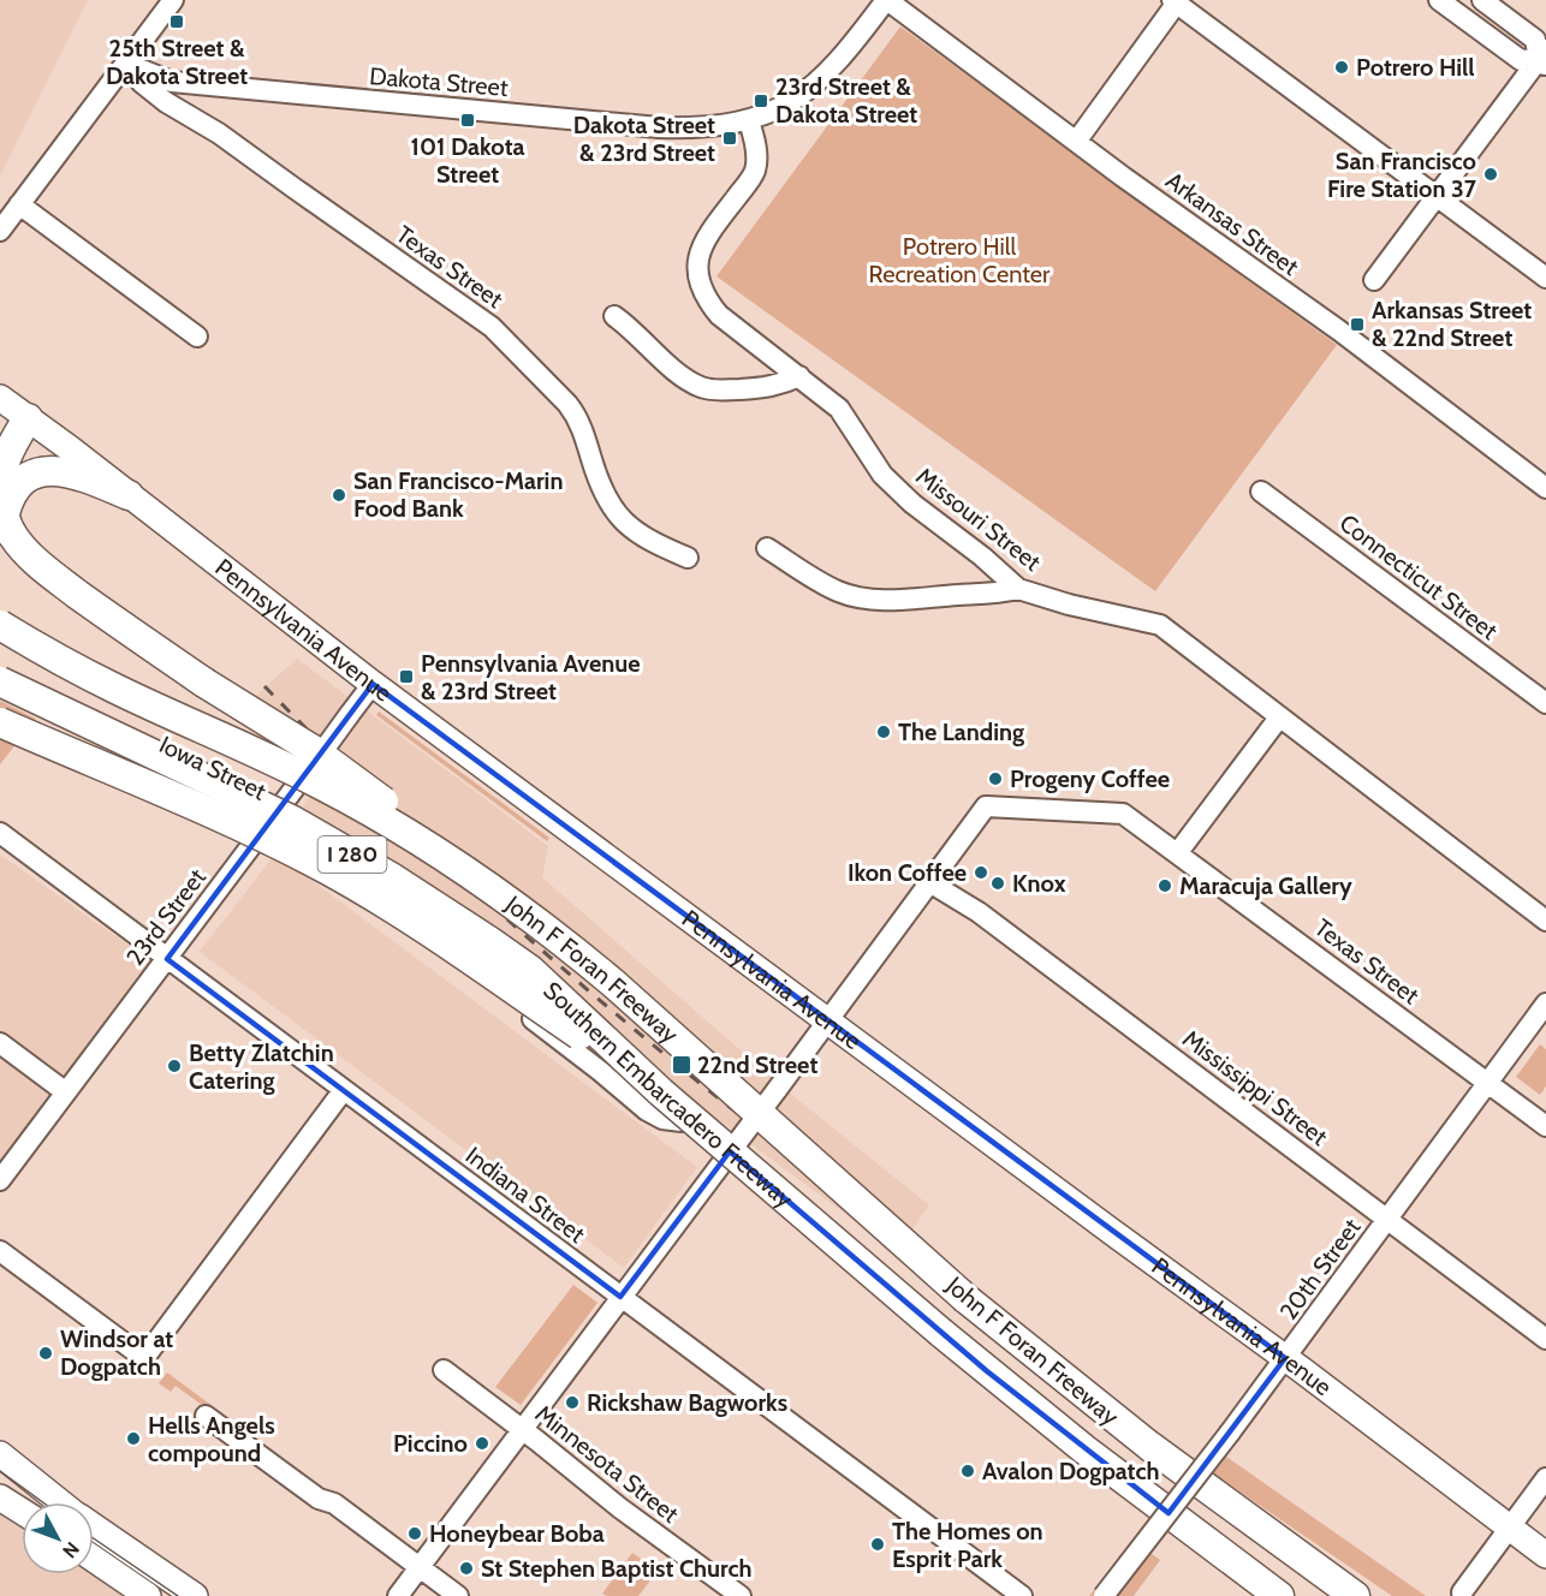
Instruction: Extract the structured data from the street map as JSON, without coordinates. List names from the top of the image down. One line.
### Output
{"streets":{"highway":["I 280","John F Foran Freeway","Southern Embarcadero Freeway"],"main road":["Pennsylvania Avenue"],"street":["Dakota Street","Arkansas Street","Texas Street","Missouri Street","Connecticut Street","Iowa Street","23rd Street","Mississippi Street","Indiana Street","20th Street","Minnesota Street"]},"crossings":[["Dakota Street","Texas Street"],["Dakota Street","Missouri Street"],["Texas Street","Mississippi Street"],["Texas Street","20th Street"],["Pennsylvania Avenue","23rd Street"],["Pennsylvania Avenue","20th Street"],["Iowa Street","23rd Street"],["23rd Street","Indiana Street"],["Mississippi Street","20th Street"]],"parks":["Potrero Hill Recreation Center"],"places":{"transit":["25th Street & Dakota Street","23rd Street & Dakota Street","101 Dakota Street","Dakota Street & 23rd Street","Arkansas Street & 22nd Street","Pennsylvania Avenue & 23rd Street","22nd Street"],"other":["Potrero Hill","San Francisco Fire Station 37","San Francisco-Marin Food Bank","The Landing","Progeny Coffee","Ikon Coffee","Knox","Maracuja Gallery","Betty Zlatchin Catering","Windsor at Dogpatch","Rickshaw Bagworks","Hells Angels compound","Piccino","Avalon Dogpatch","Honeybear Boba","The Homes on Esprit Park","St Stephen Baptist Church"]},"north":"bottom right"}
